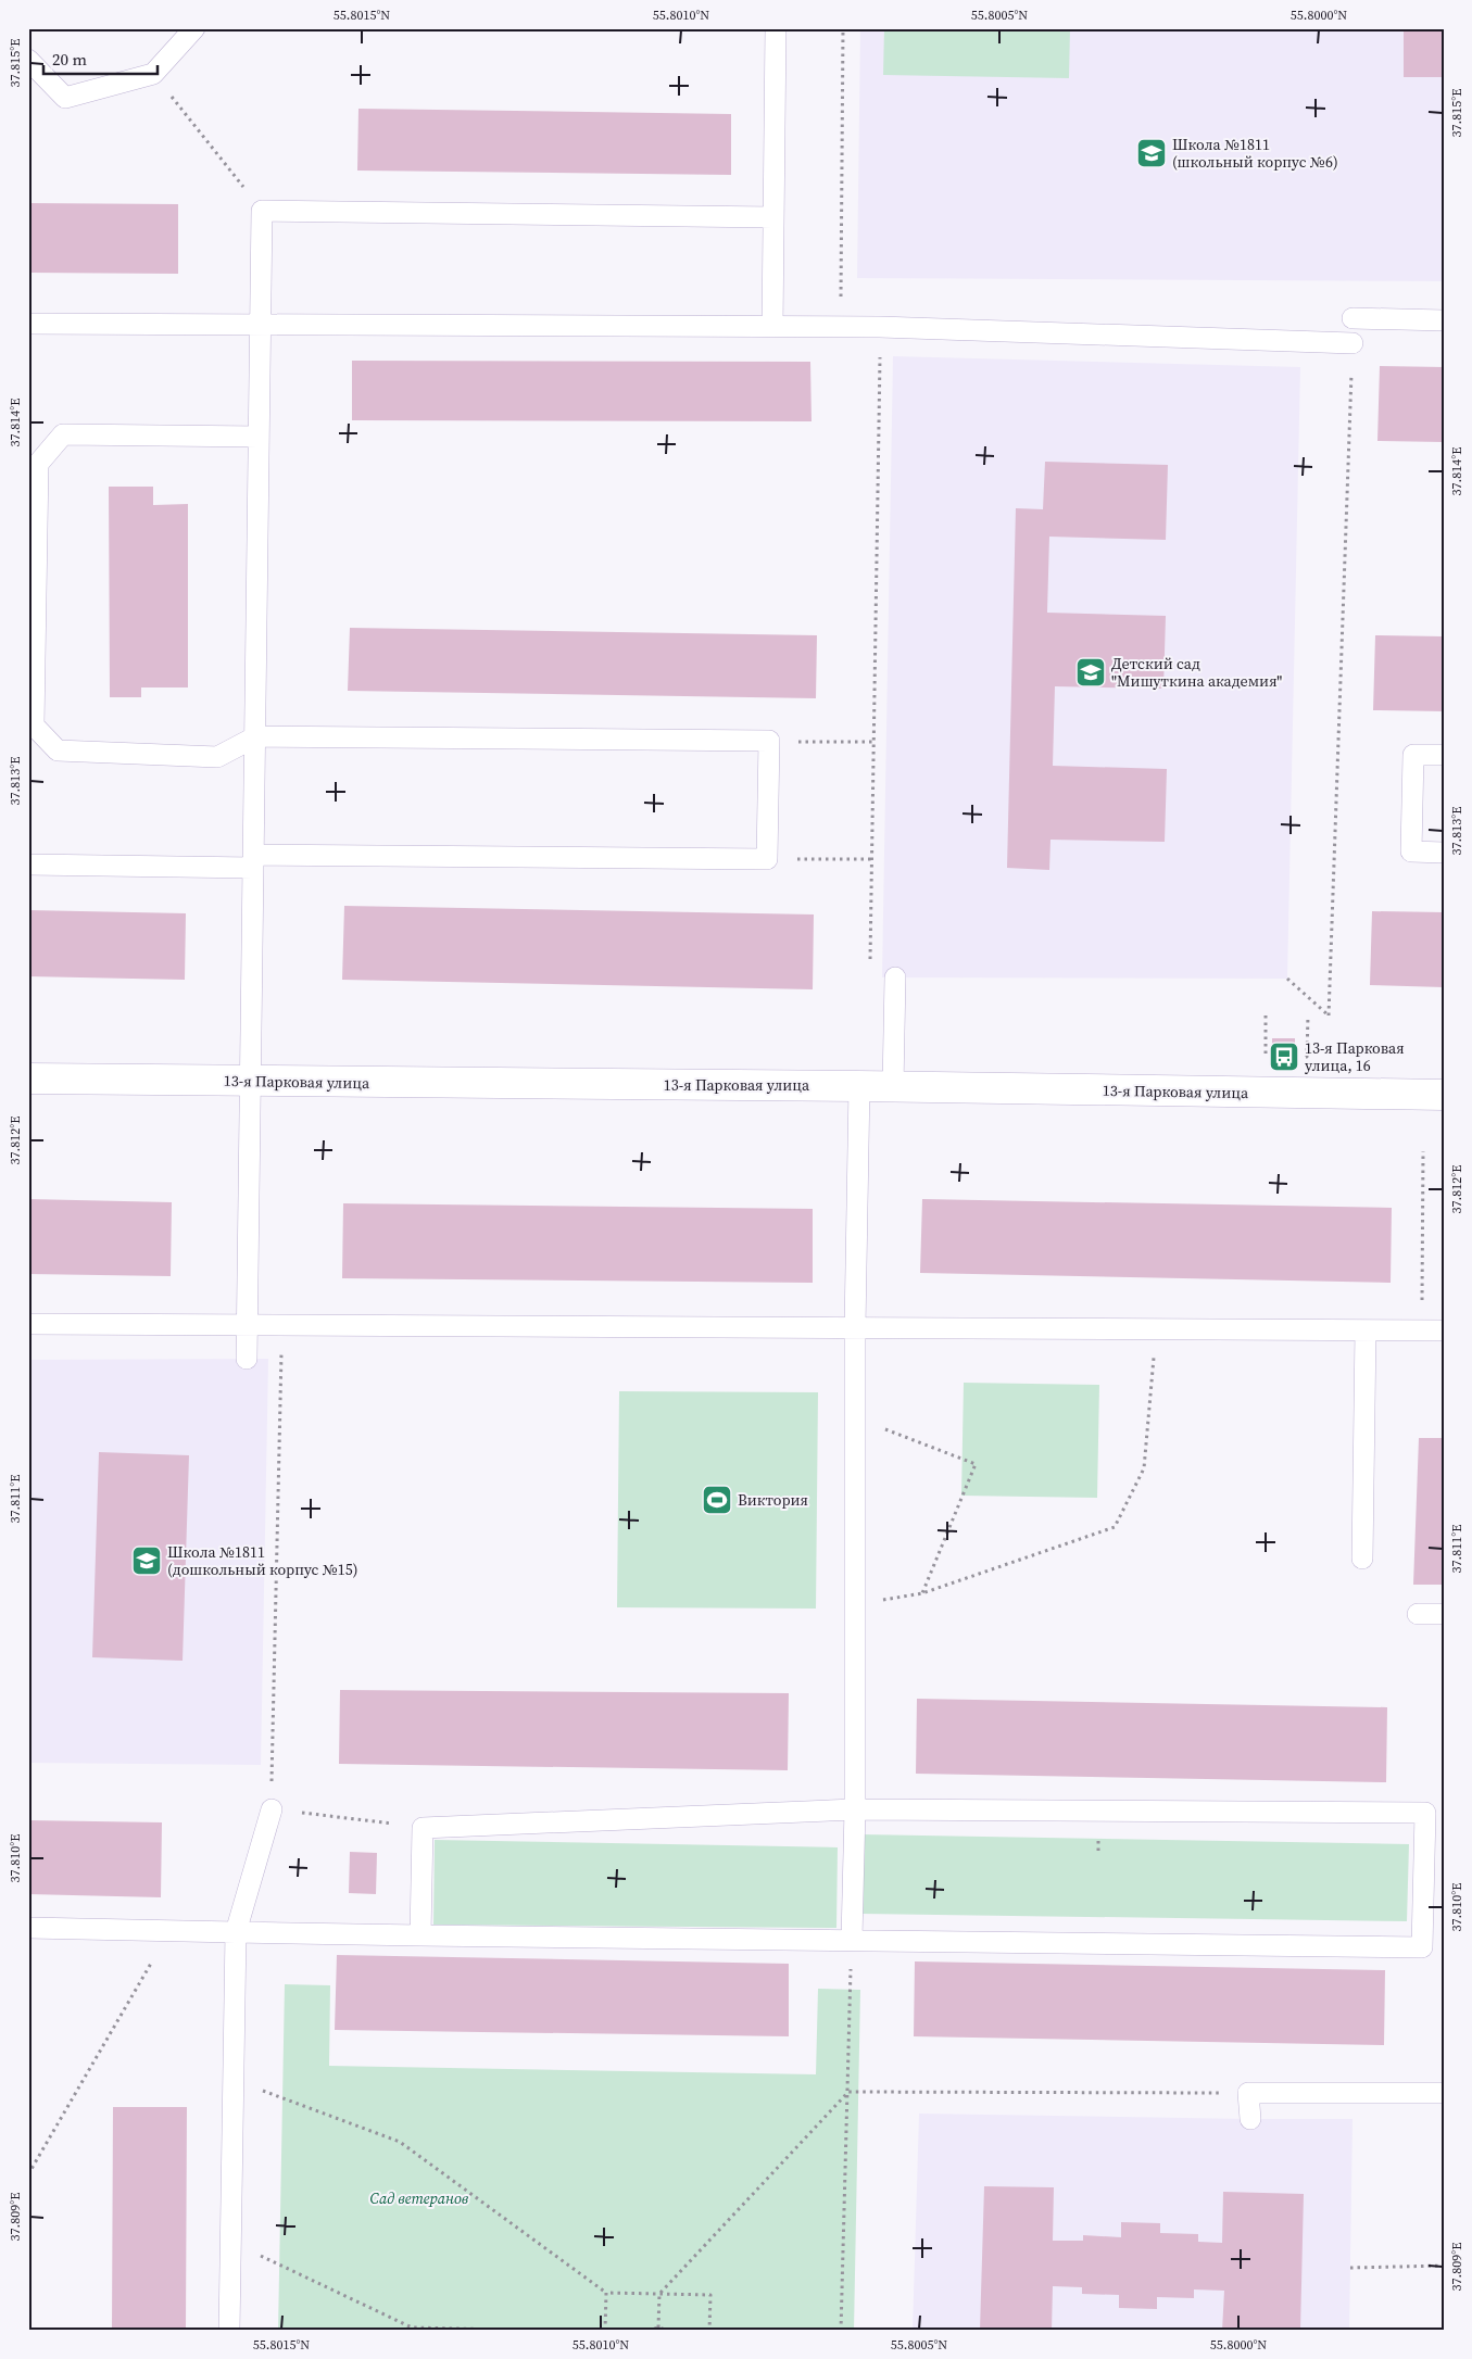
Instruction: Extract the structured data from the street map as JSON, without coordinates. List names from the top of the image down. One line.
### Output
{"streets":{"street":["13-я Парковая улица"]},"parks":["Сад ветеранов"],"places":{"school or university":["Школа №1811 (школьный корпус №6)","Детский сад \"Мишуткина академия\"","Школа №1811 (дошкольный корпус №15)"],"bus stop":["13-я Парковая улица, 16"],"sports":["Виктория"]},"scale_bar":"20 m","coordinates":["55.8015°N","55.8010°N","55.8005°N","55.8000°N","37.815°E","37.814°E","37.813°E","37.812°E","37.811°E","37.810°E","37.809°E"]}
